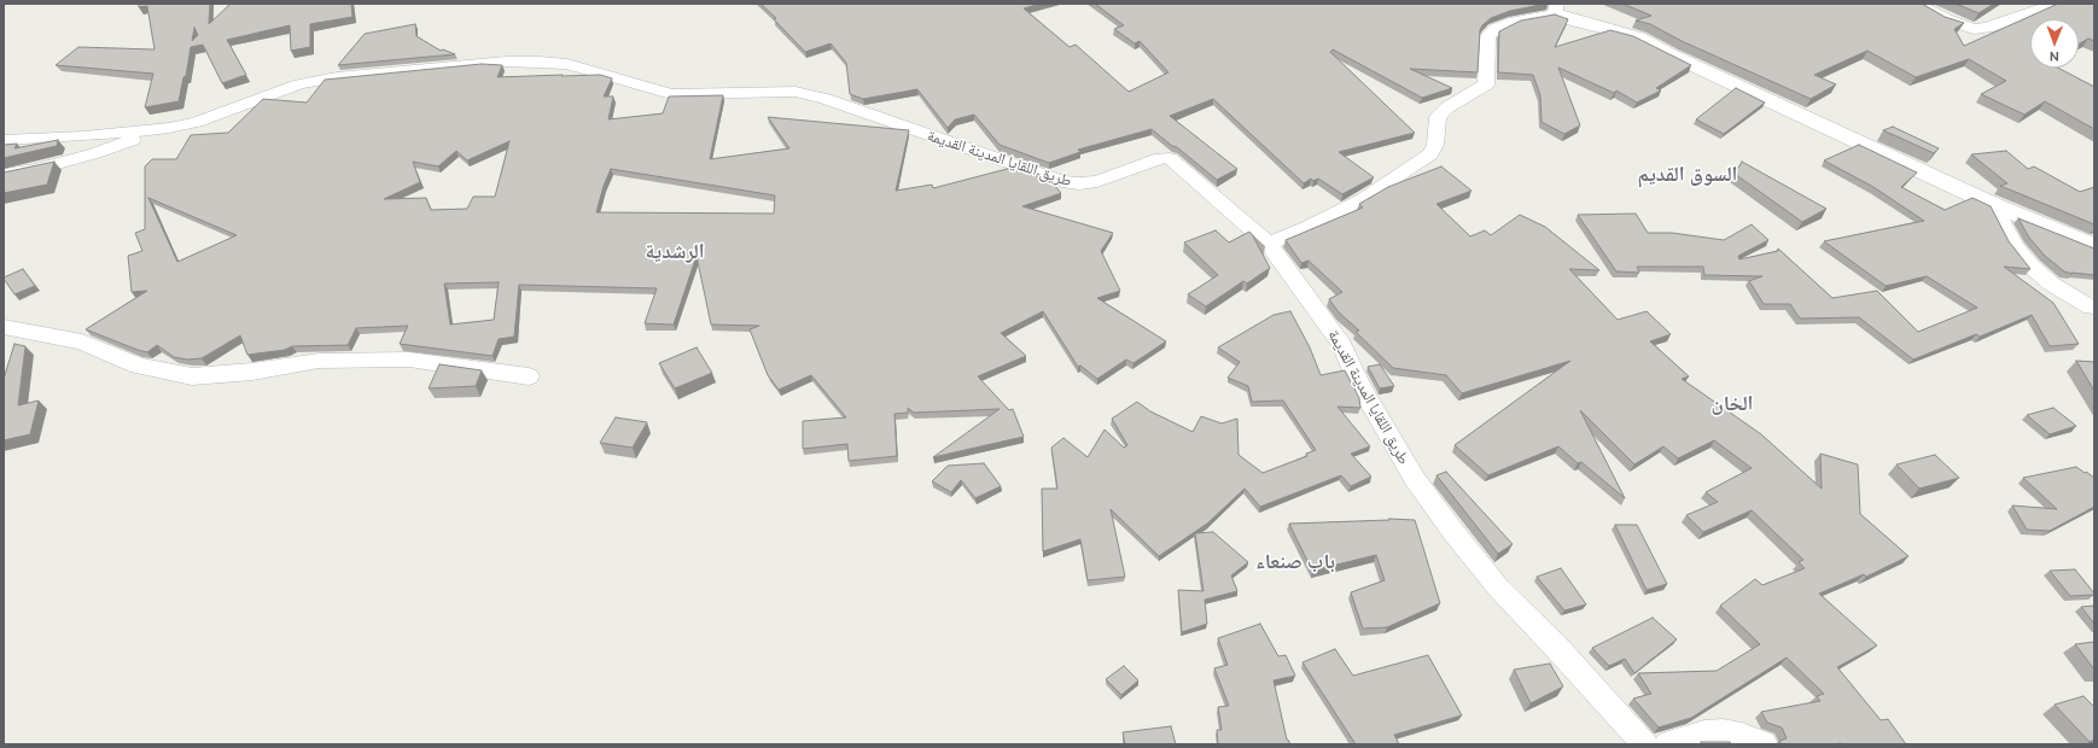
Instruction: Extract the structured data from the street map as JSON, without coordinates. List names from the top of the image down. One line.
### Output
{"streets":{"street":["طريق اللقايا المدينة القديمة"]},"districts":["السوق القديم","الرشدية","الخان","باب صنعاء"],"north":"bottom"}
